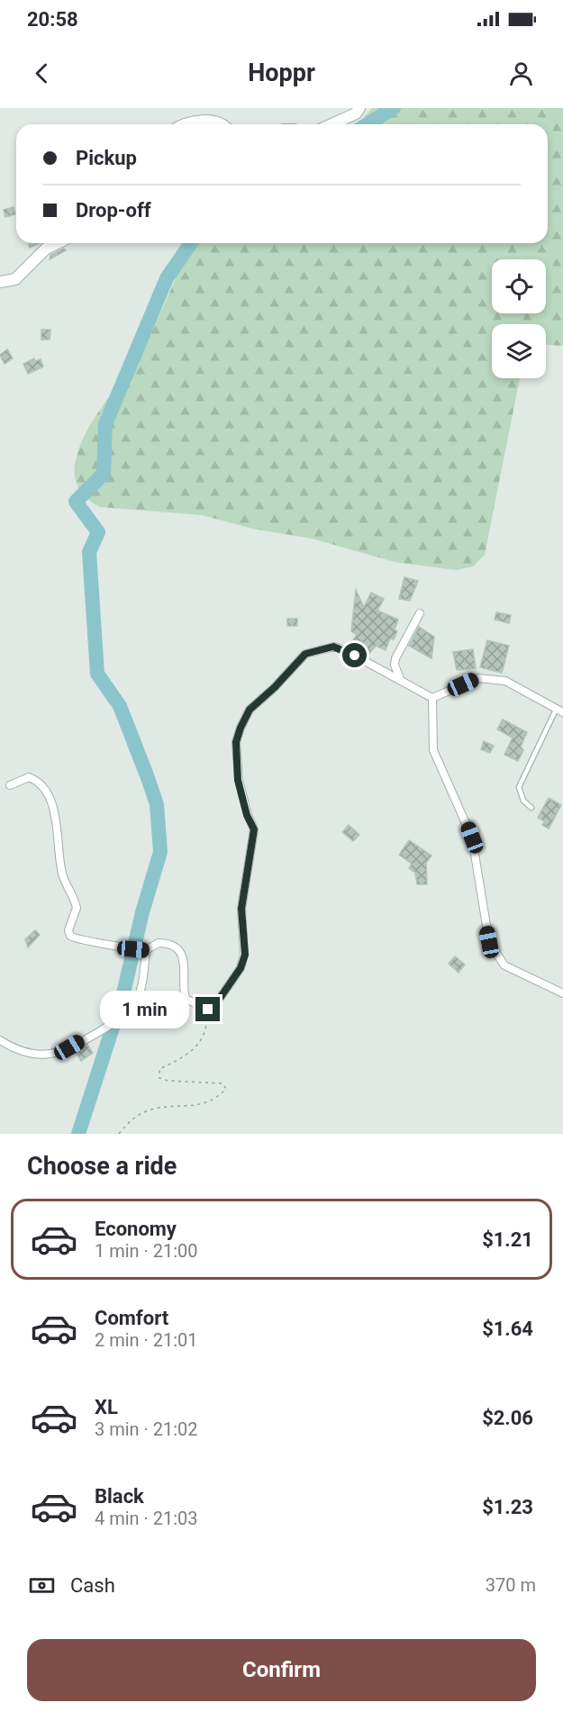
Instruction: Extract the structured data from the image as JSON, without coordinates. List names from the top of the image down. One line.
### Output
{"page":{"status":"20:58","header":"Hoppr","banner":["Pickup","Drop-off"],"bubble":"1 min","heading":"Choose a ride","list":[{"name":"Economy","note":"1 min · 21:00","value":"$1.21"},{"name":"Comfort","note":"2 min · 21:01","value":"$1.64"},{"name":"XL","note":"3 min · 21:02","value":"$2.06"},{"name":"Black","note":"4 min · 21:03","value":"$1.23"}],"pay":["Cash","370 m"],"buttons":"Confirm"}}
